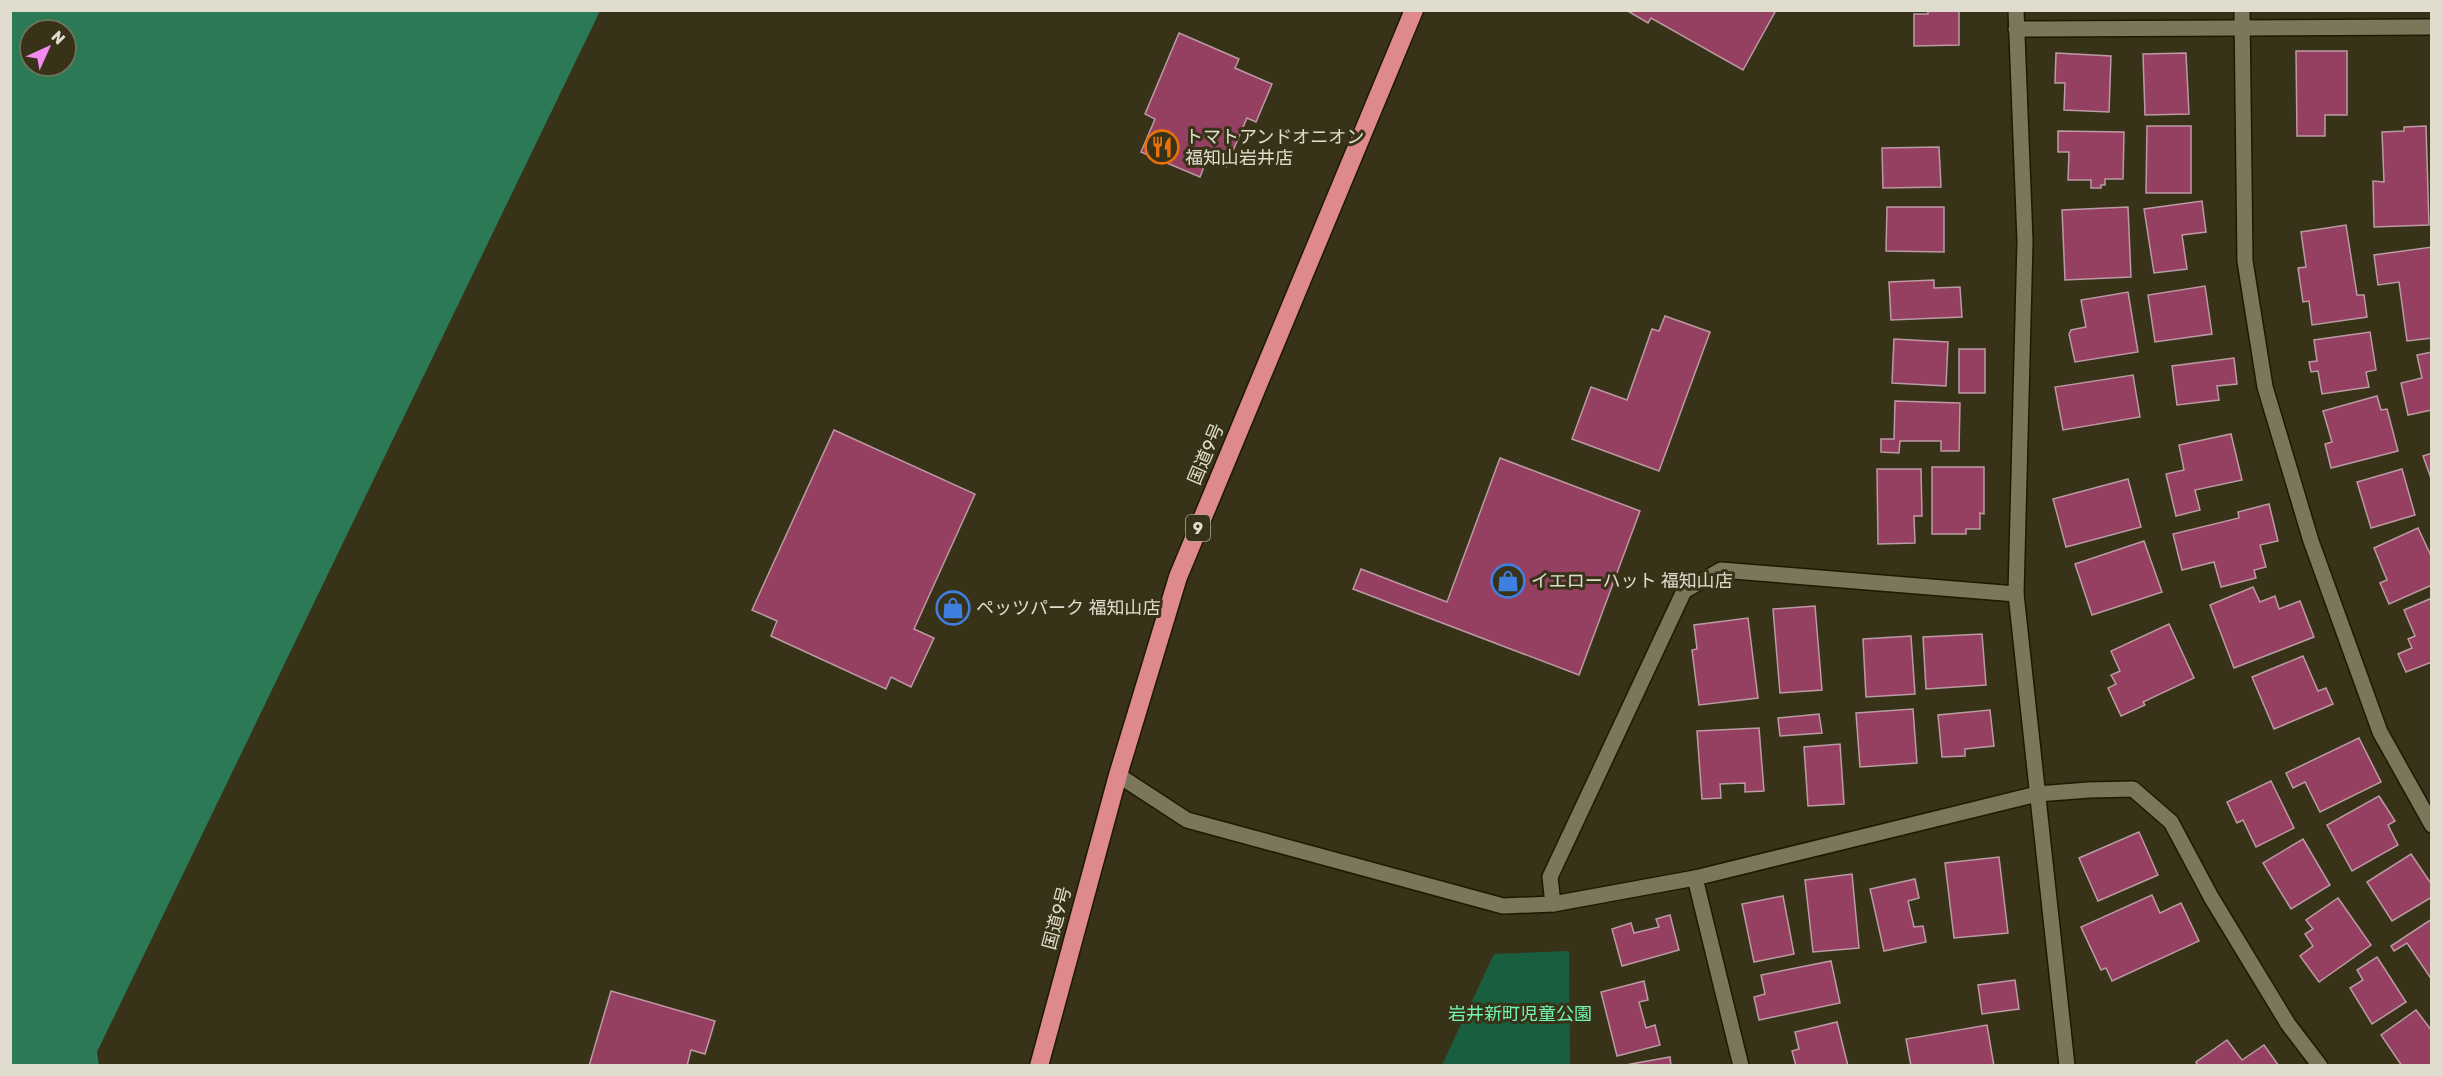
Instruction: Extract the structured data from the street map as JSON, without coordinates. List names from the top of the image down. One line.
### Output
{"streets":{"highway":["国道9号","9"]},"parks":["岩井新町児童公園"],"places":{"restaurant":["トマトアンドオニオン 福知山岩井店"],"shop":["イエローハット 福知山店","ペッツパーク 福知山店"]},"north":"top right"}
